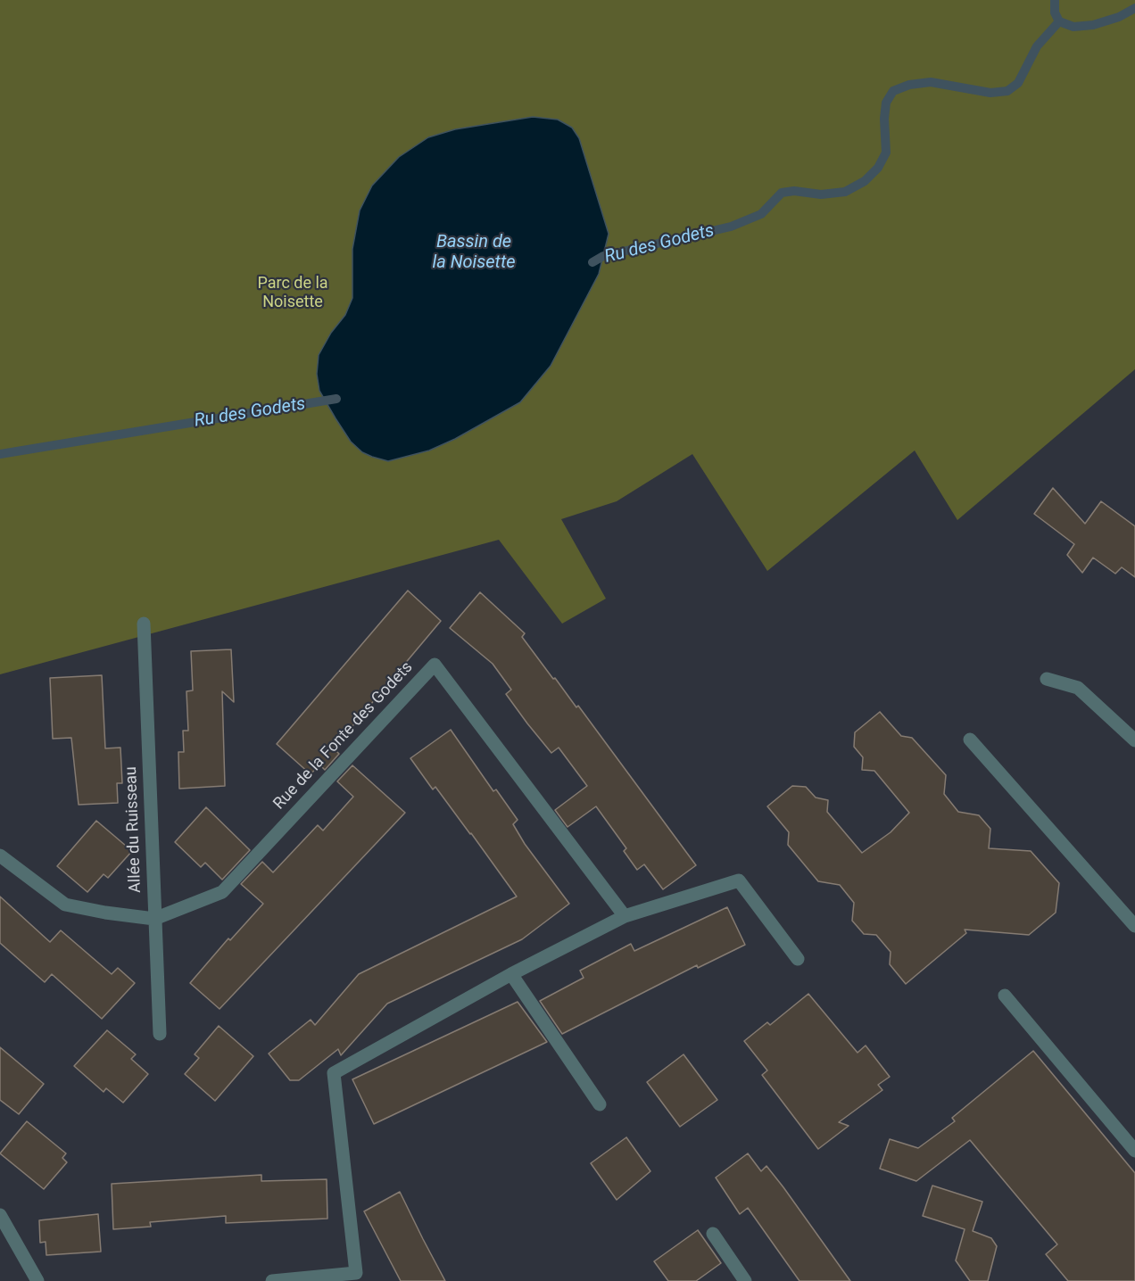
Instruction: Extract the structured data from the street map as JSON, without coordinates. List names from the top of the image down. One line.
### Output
{"streets":{"street":["Rue de la Fonte des Godets","Allée du Ruisseau"]},"crossings":[["Rue de la Fonte des Godets","Allée du Ruisseau"]],"water":["Bassin de la Noisette","Ru des Godets"],"parks":["Parc de la Noisette"]}
